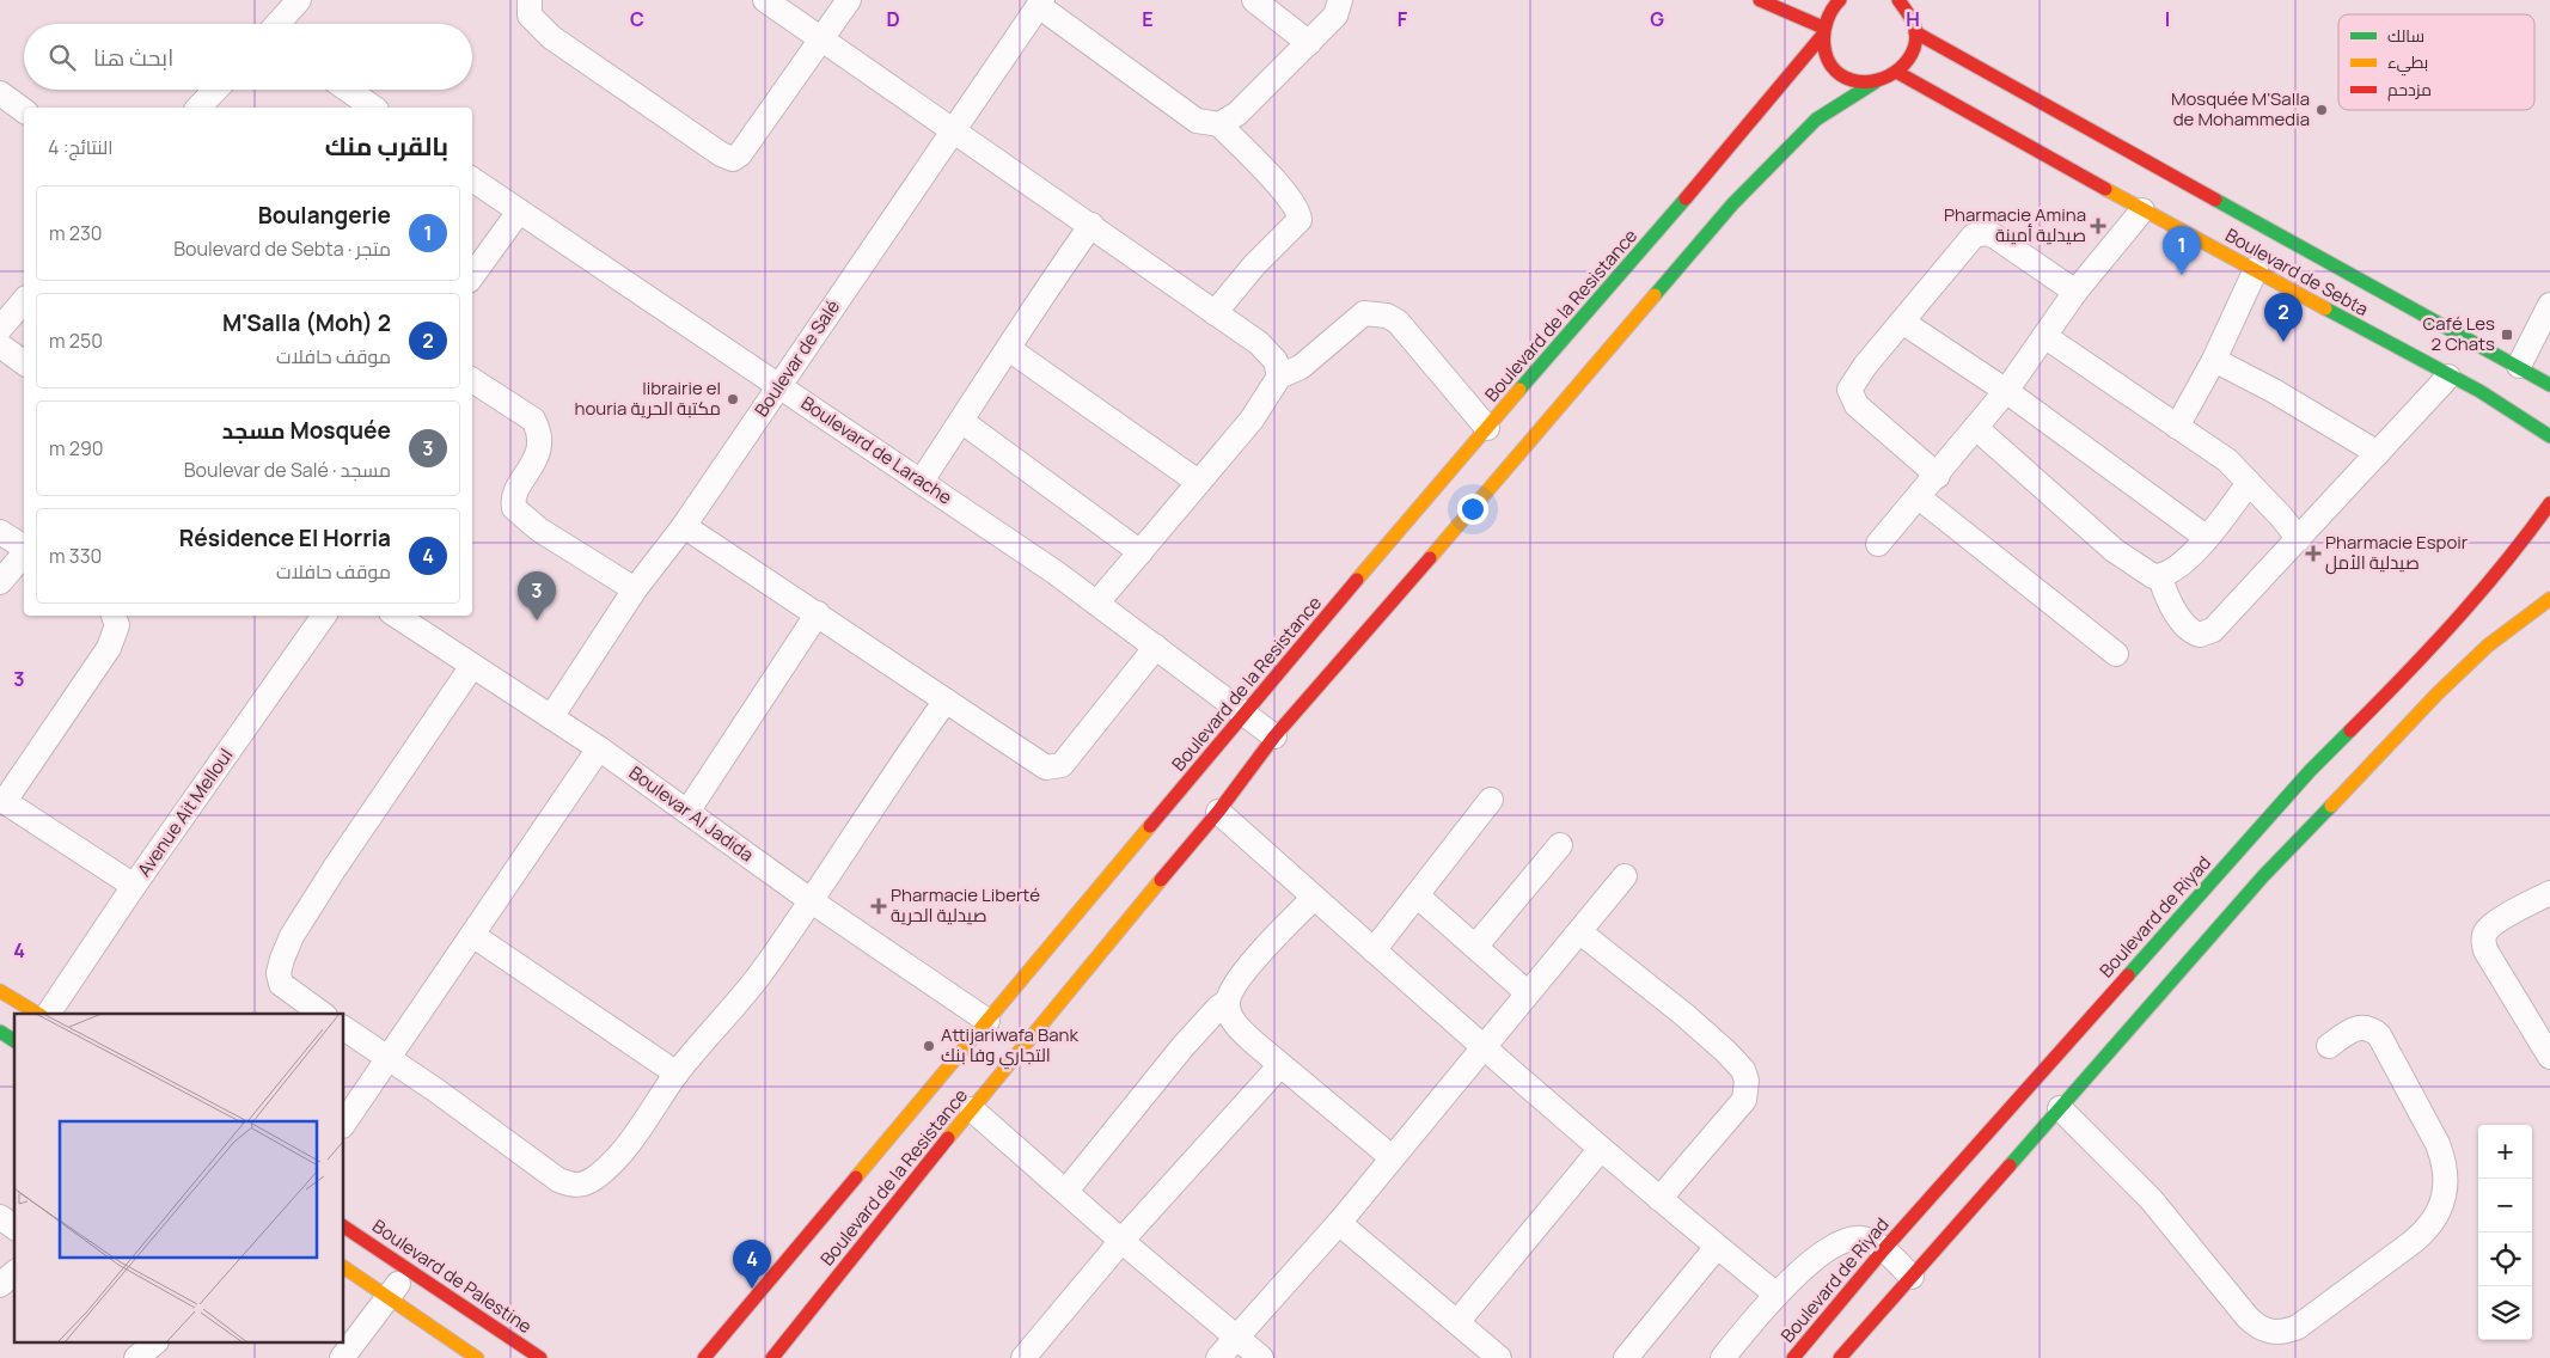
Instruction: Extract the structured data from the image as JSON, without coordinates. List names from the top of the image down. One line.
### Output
{"streets":{"main road":["Boulevard de Sebta","Boulevard de la Resistance","Boulevard de Riyad","Boulevard de Palestine"],"street":["Boulevar de Salé","Boulevard de Larache","Avenue Ait Melloul","Boulevar Al Jadida"]},"crossings":[["Boulevard de Sebta","Boulevard de la Resistance"],["Boulevard de la Resistance","Boulevard de Larache"],["Boulevard de la Resistance","Boulevar Al Jadida"],["Boulevar de Salé","Boulevard de Larache"],["Boulevar de Salé","Boulevar Al Jadida"]],"places":{"other":["Mosquée M'Salla de Mohammedia","librairie el houria مكتبة الحرية","Attijariwafa Bank التجاري وفا بنك"],"health":["Pharmacie Amina صيدلية أمينة","Pharmacie Espoir صيدلية الأمل","Pharmacie Liberté صيدلية الحرية"],"transit":["Café Les 2 Chats"]},"legend":["سالك","بطيء","مزدحم"],"page":{"search":"ابحث هنا","heading":["بالقرب منك","النتائج: 4"],"list":[{"mark":"1","name":"Boulangerie","note":"متجر · Boulevard de Sebta","value":"230 m"},{"mark":"2","name":"M'Salla (Moh) 2","note":"موقف حافلات","value":"250 m"},{"mark":"3","name":"Mosquée مسجد","note":"مسجد · Boulevar de Salé","value":"290 m"},{"mark":"4","name":"Résidence El Horria","note":"موقف حافلات","value":"330 m"}],"pins":["1","2","3","4"],"map_buttons":["+","−"]},"grid":{"columns":["C","D","E","F","G","H","I"],"rows":["3","4"]}}
